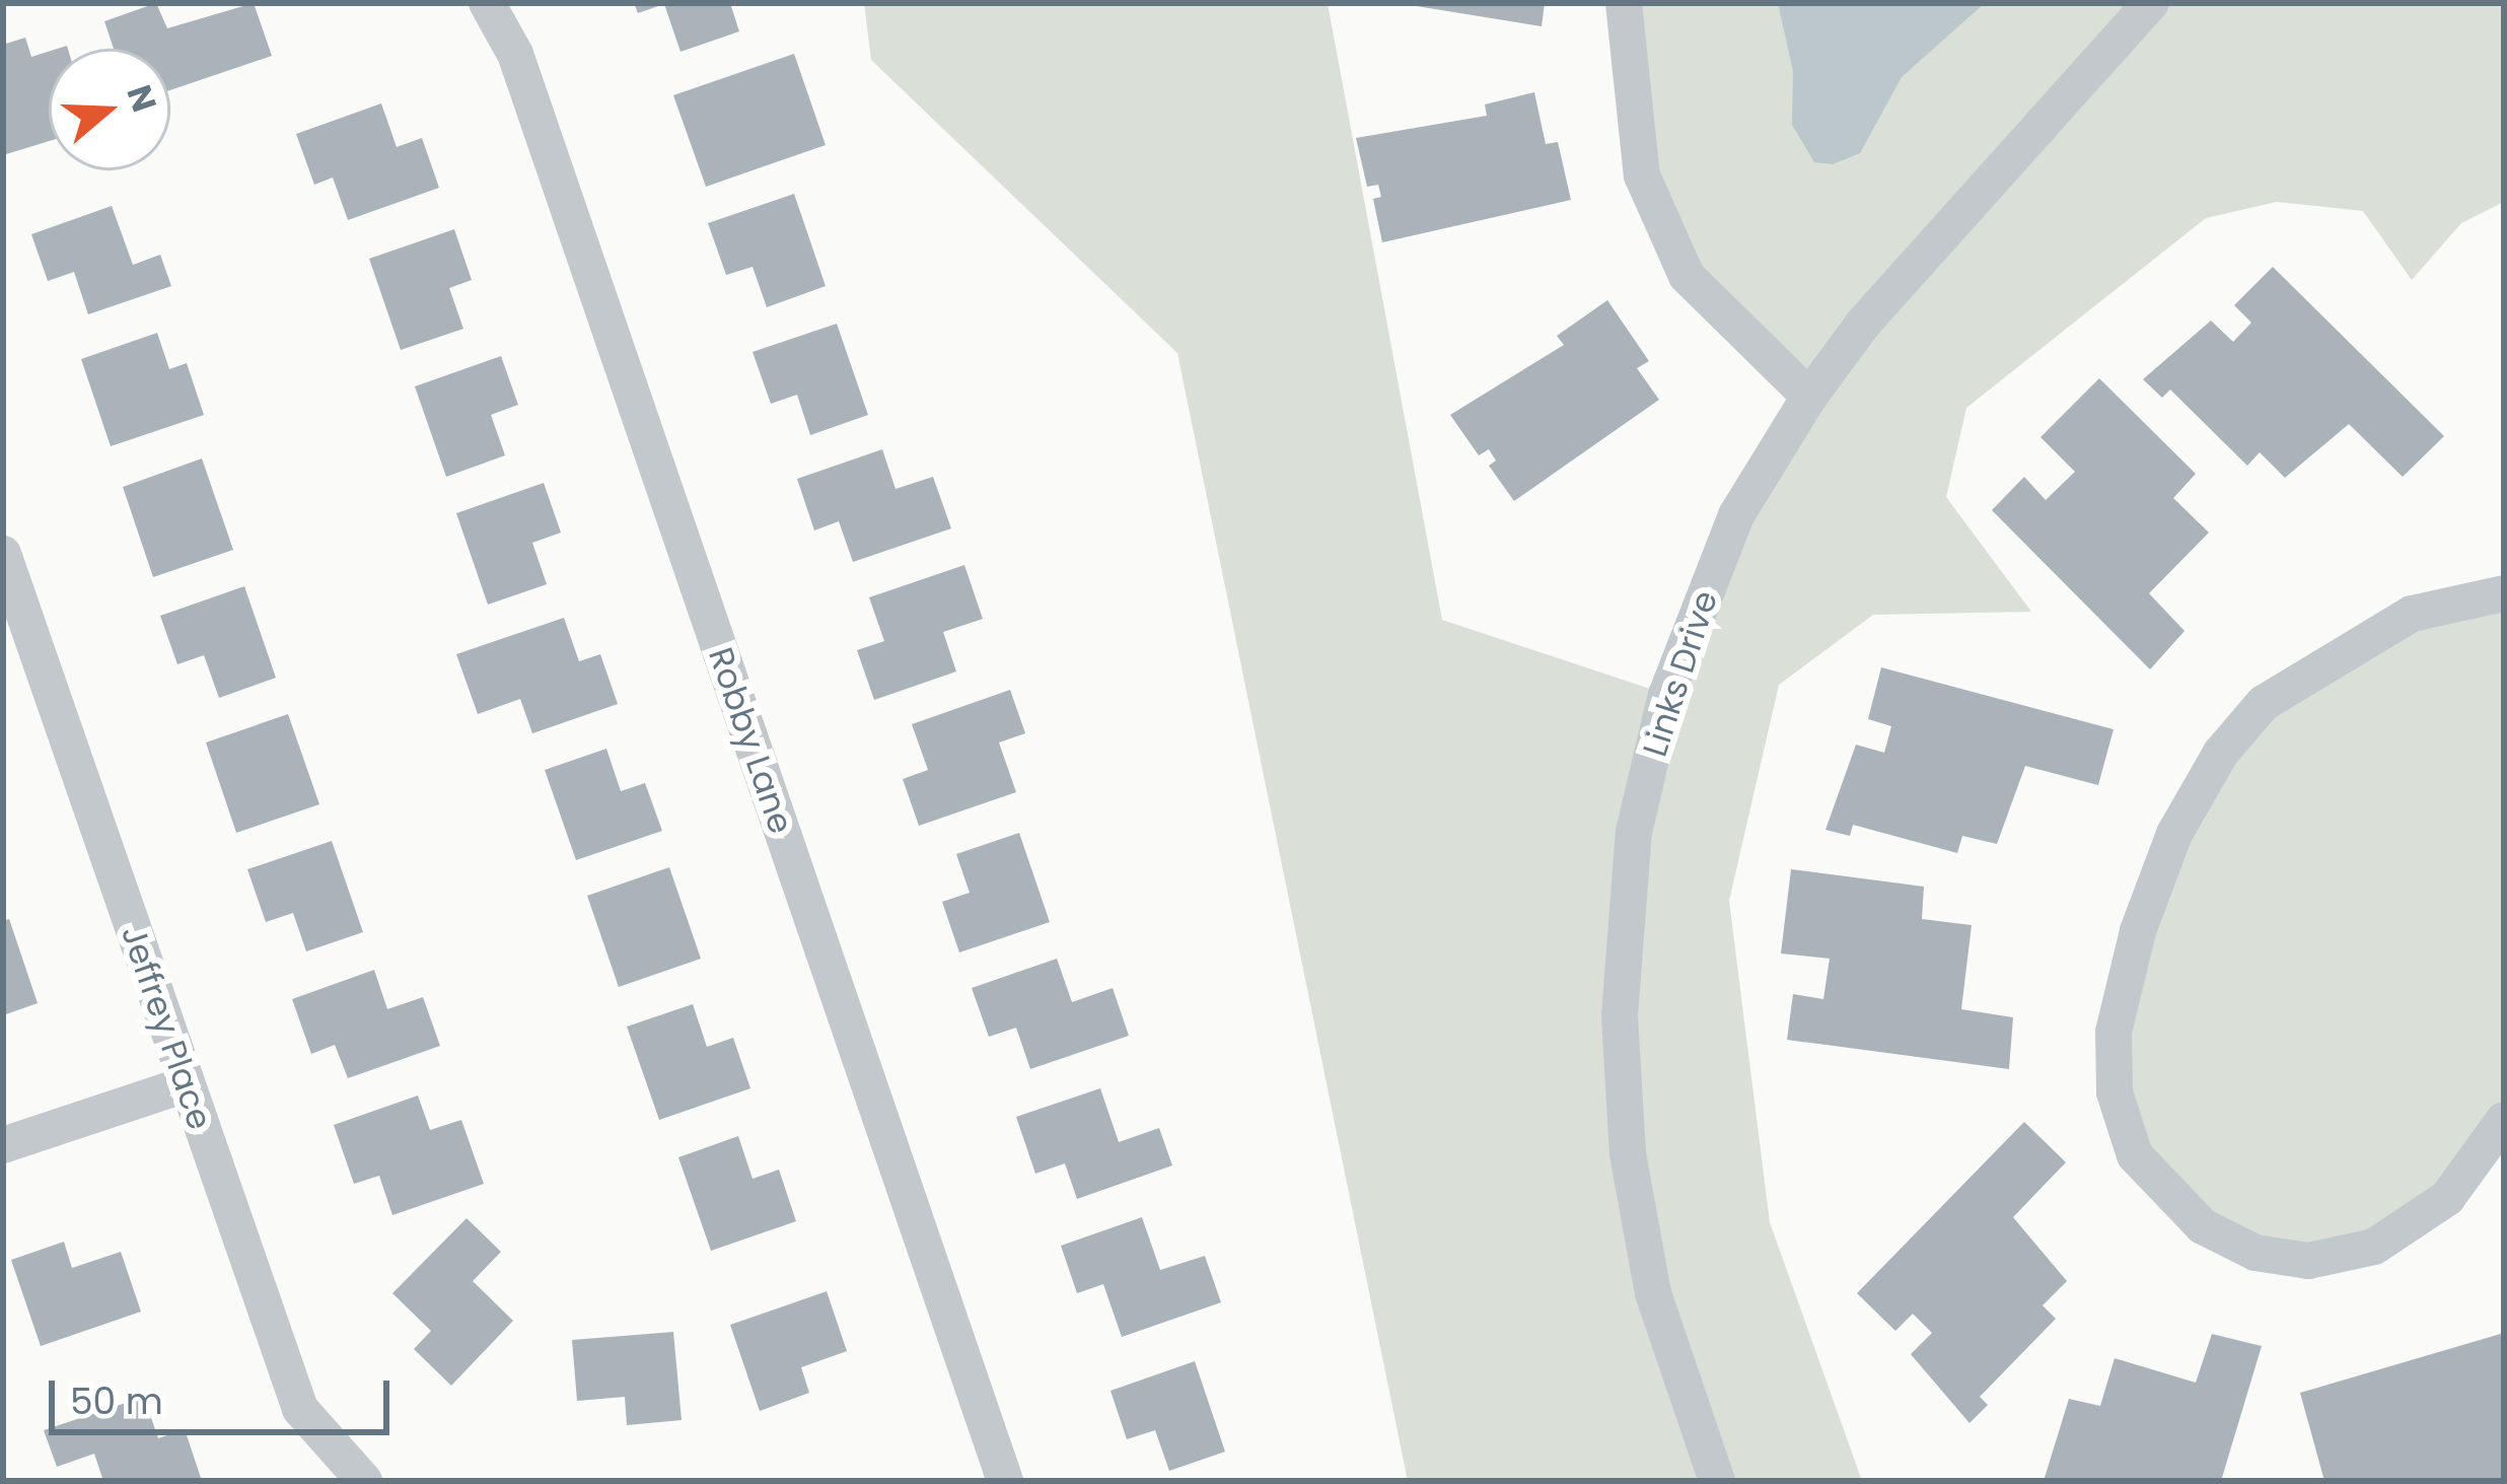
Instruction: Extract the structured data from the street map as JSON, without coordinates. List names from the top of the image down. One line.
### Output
{"streets":{"street":["Links Drive","Robby Lane","Jeffrey Place"]},"scale_bar":"50 m","north":"right"}
